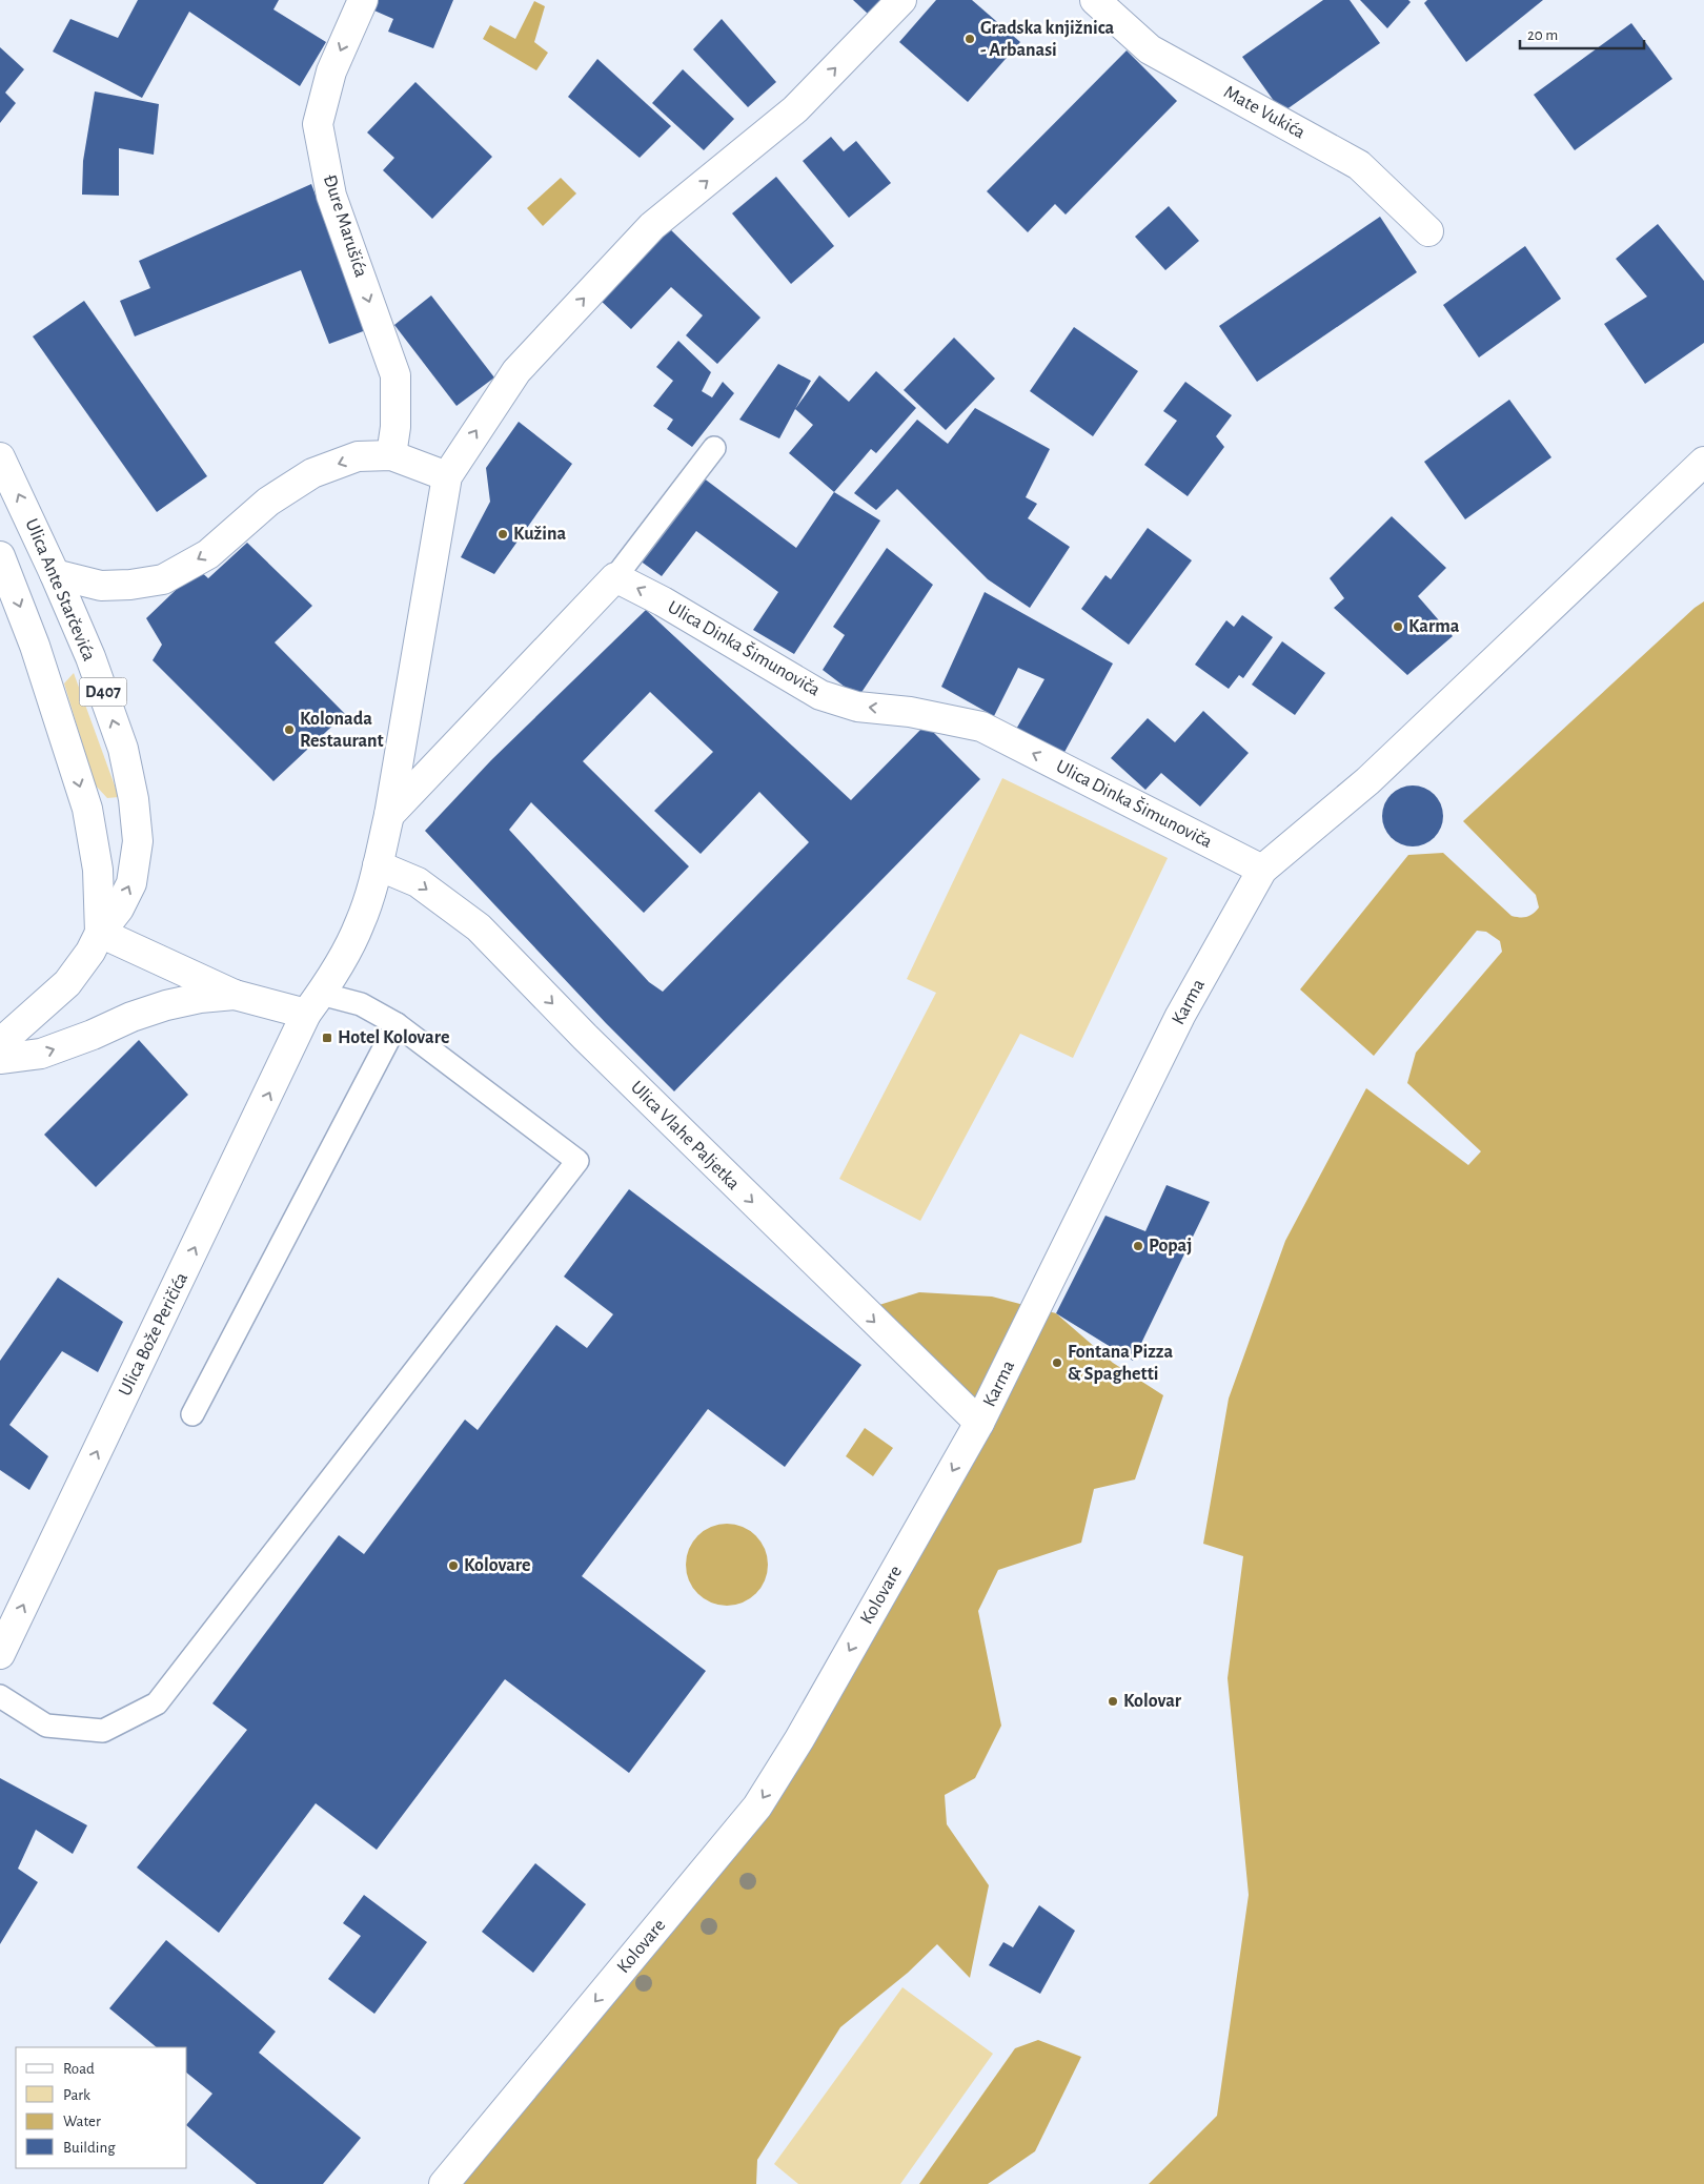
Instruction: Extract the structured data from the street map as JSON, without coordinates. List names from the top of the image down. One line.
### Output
{"streets":{"street":["Mate Vukića","Đure Marušića","Ulica Ante Starčevića","Ulica Dinka Šimunoviča","D407","Karma","Ulica Vlahe Paljetka","Ulica Bože Peričića","Kolovare"]},"crossings":[["Ulica Ante Starčevića","D407"],["Ulica Dinka Šimunoviča","Karma"],["Karma","Ulica Vlahe Paljetka"],["Karma","Kolovare"],["Ulica Vlahe Paljetka","Ulica Bože Peričića"],["Ulica Vlahe Paljetka","Kolovare"]],"one_way":["Đure Marušića","Ulica Dinka Šimunoviča","Ulica Vlahe Paljetka","Ulica Bože Peričića","Kolovare"],"places":{"other":["Gradska knjižnica - Arbanasi","Kužina","Karma","Kolonada Restaurant","Popaj","Fontana Pizza & Spaghetti","Kolovare","Kolovar"],"transit":["Hotel Kolovare"]},"legend":["Road","Park","Water","Building"],"scale_bar":"20 m"}
